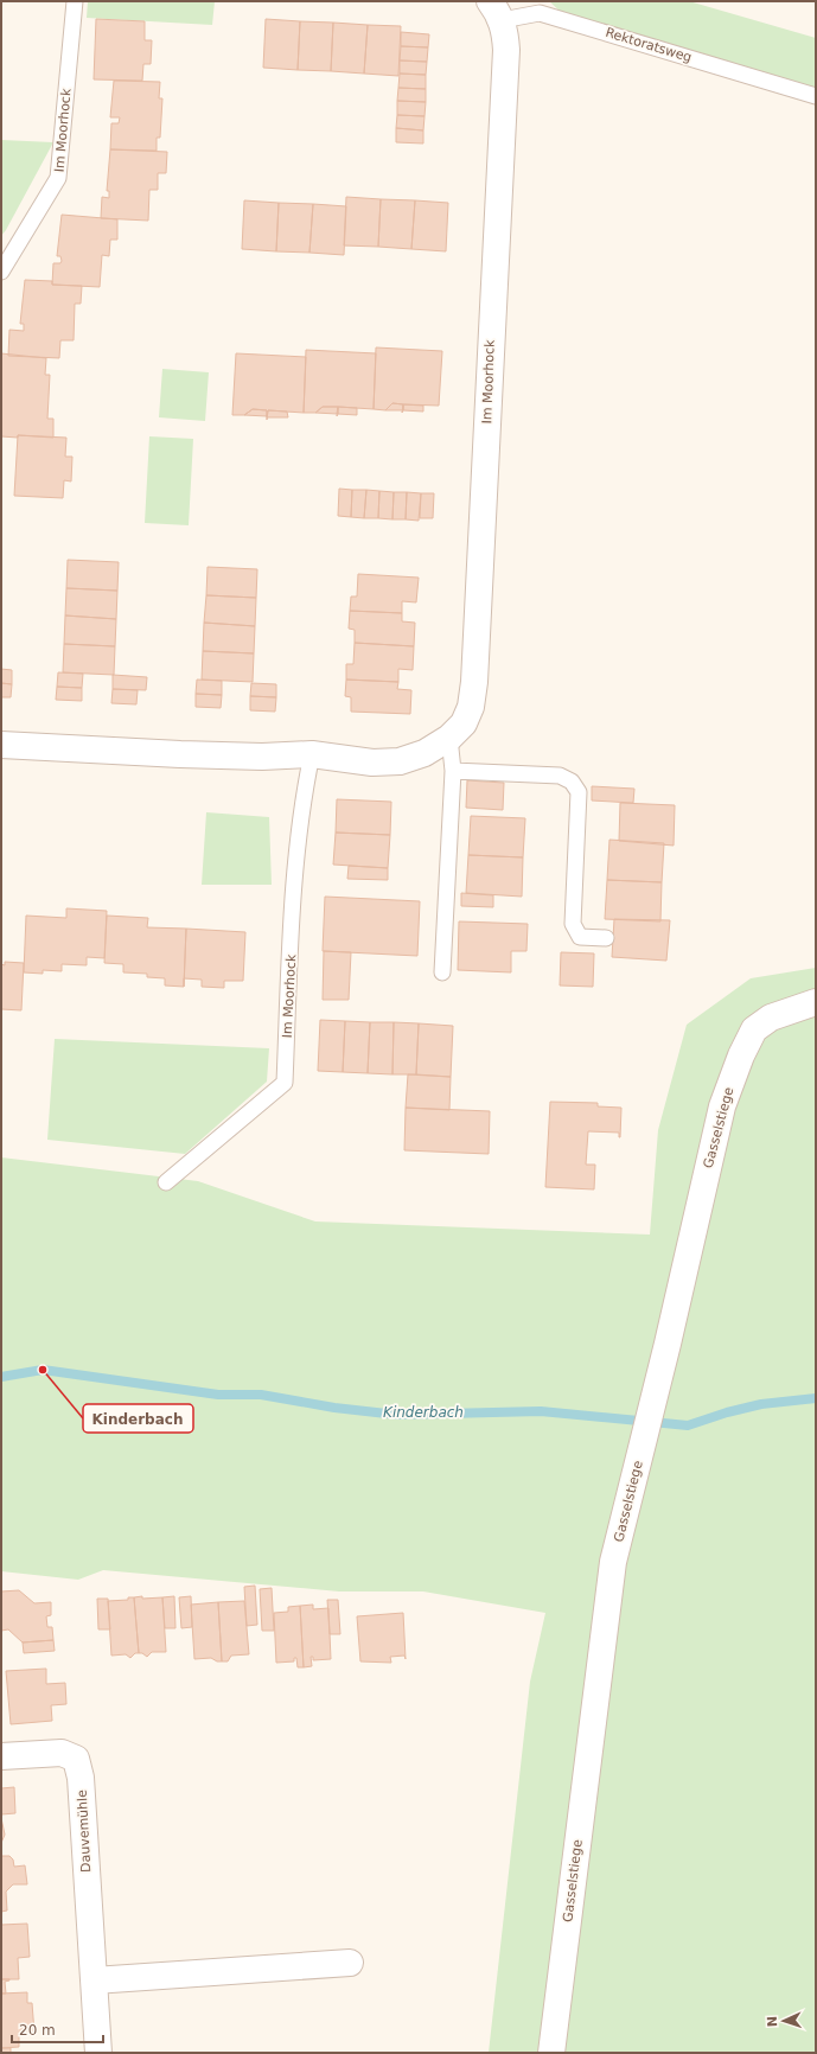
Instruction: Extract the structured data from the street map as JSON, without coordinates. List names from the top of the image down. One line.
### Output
{"streets":{"street":["Im Moorhock","Gasselstiege","Dauvemühle"],"lane":["Rektoratsweg"]},"crossings":[["Rektoratsweg","Im Moorhock"]],"water":["Kinderbach"],"places":["Kinderbach"],"scale_bar":"20 m","north":"left"}
